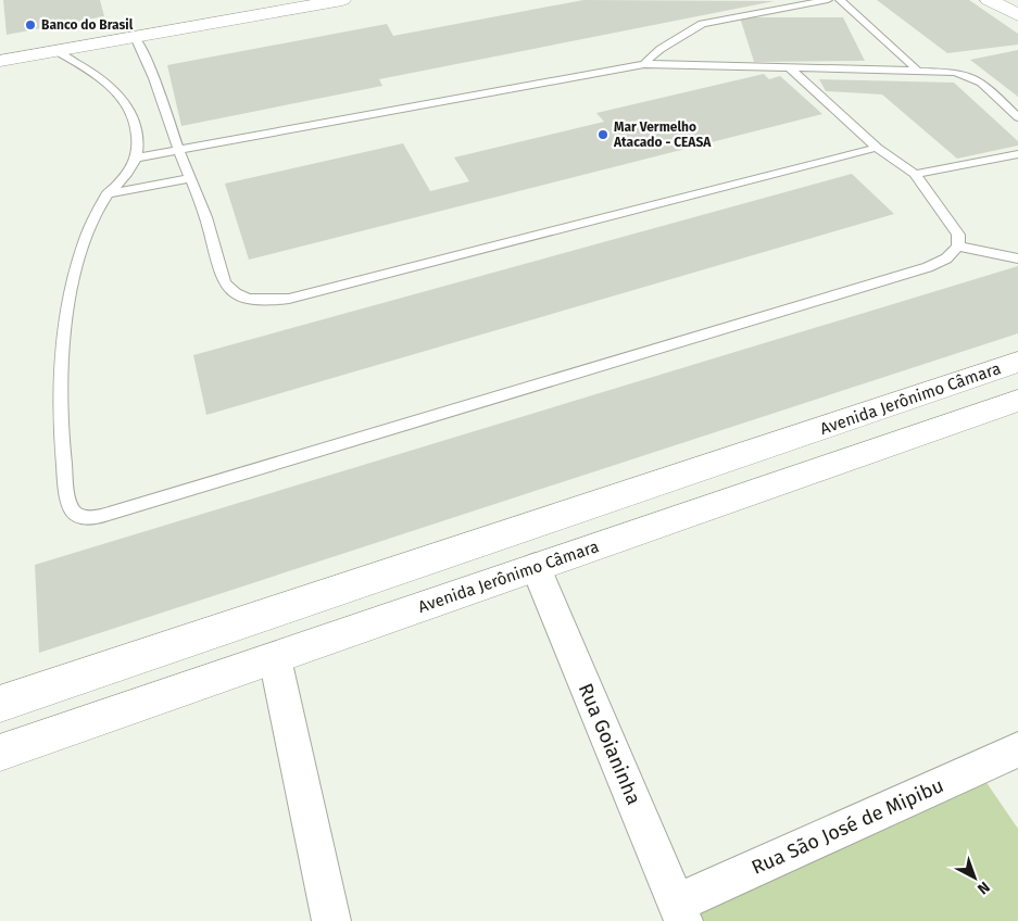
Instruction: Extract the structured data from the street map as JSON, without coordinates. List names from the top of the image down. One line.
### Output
{"streets":{"main road":["Avenida Jerônimo Câmara"],"street":["Rua Goianinha","Rua São José de Mipibu"]},"crossings":[["Avenida Jerônimo Câmara","Rua Goianinha"],["Rua Goianinha","Rua São José de Mipibu"]],"places":["Banco do Brasil","Mar Vermelho Atacado - CEASA"],"north":"bottom right"}
